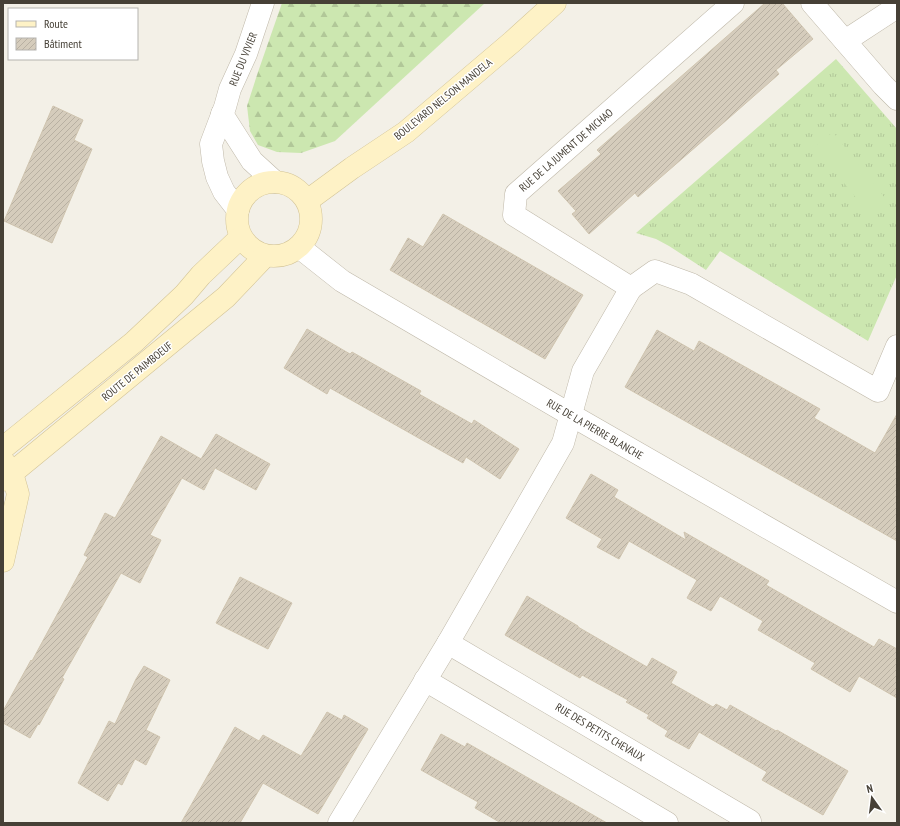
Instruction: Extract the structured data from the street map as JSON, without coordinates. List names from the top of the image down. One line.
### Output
{"streets":{"street":["RUE DU VIVIER","BOULEVARD NELSON MANDELA","RUE DE LA JUMENT DE MICHAO","ROUTE DE PAIMBOEUF","RUE DE LA PIERRE BLANCHE","RUE DES PETITS CHEVAUX"]},"crossings":[["RUE DU VIVIER","BOULEVARD NELSON MANDELA"],["RUE DU VIVIER","ROUTE DE PAIMBOEUF"],["RUE DU VIVIER","RUE DE LA PIERRE BLANCHE"],["BOULEVARD NELSON MANDELA","ROUTE DE PAIMBOEUF"],["BOULEVARD NELSON MANDELA","RUE DE LA PIERRE BLANCHE"],["ROUTE DE PAIMBOEUF","RUE DE LA PIERRE BLANCHE"]],"legend":["Route","Bâtiment"],"north":"top"}
